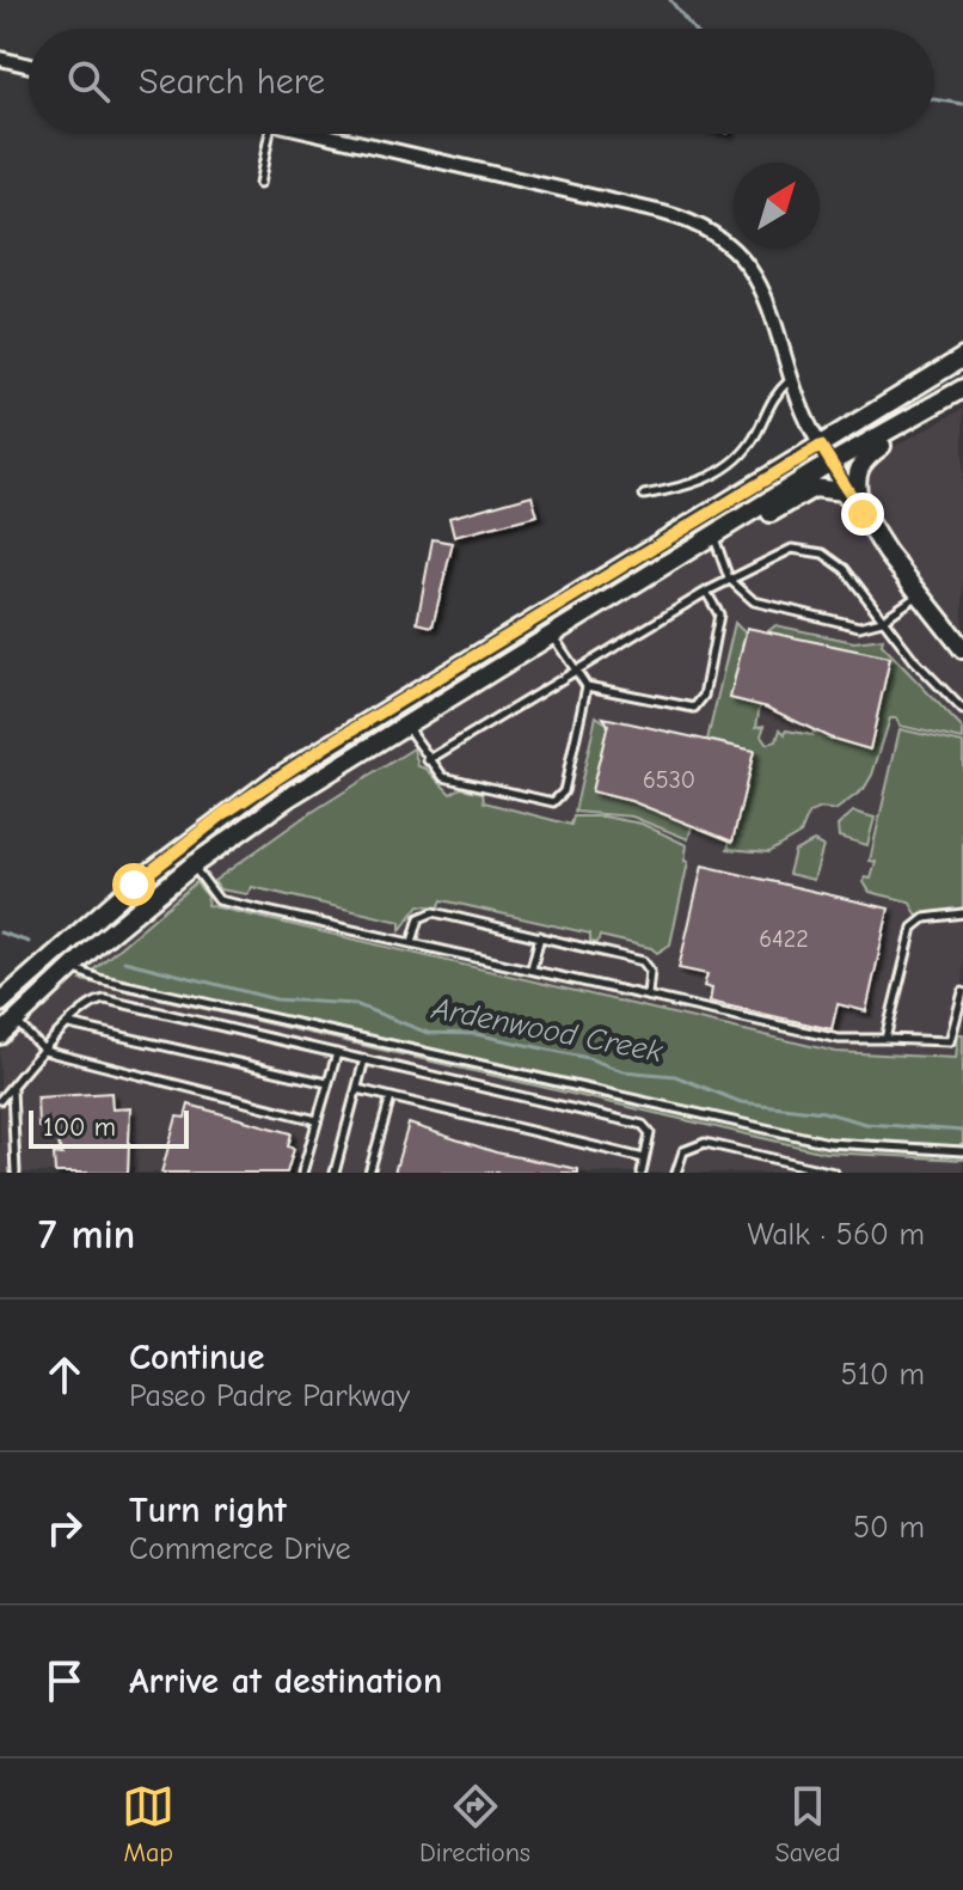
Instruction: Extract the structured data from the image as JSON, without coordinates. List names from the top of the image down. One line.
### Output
{"water":["Ardenwood Creek"],"house_numbers":["6530","6422"],"scale_bar":"100 m","north":"top right","page":{"search":"Search here","scale":"100 m","heading":["7 min","Walk · 560 m"],"list":[["Continue","Paseo Padre Parkway","510 m"],["Turn right","Commerce Drive","50 m"],"Arrive at destination"],"nav":["Map","Directions","Saved"]}}
